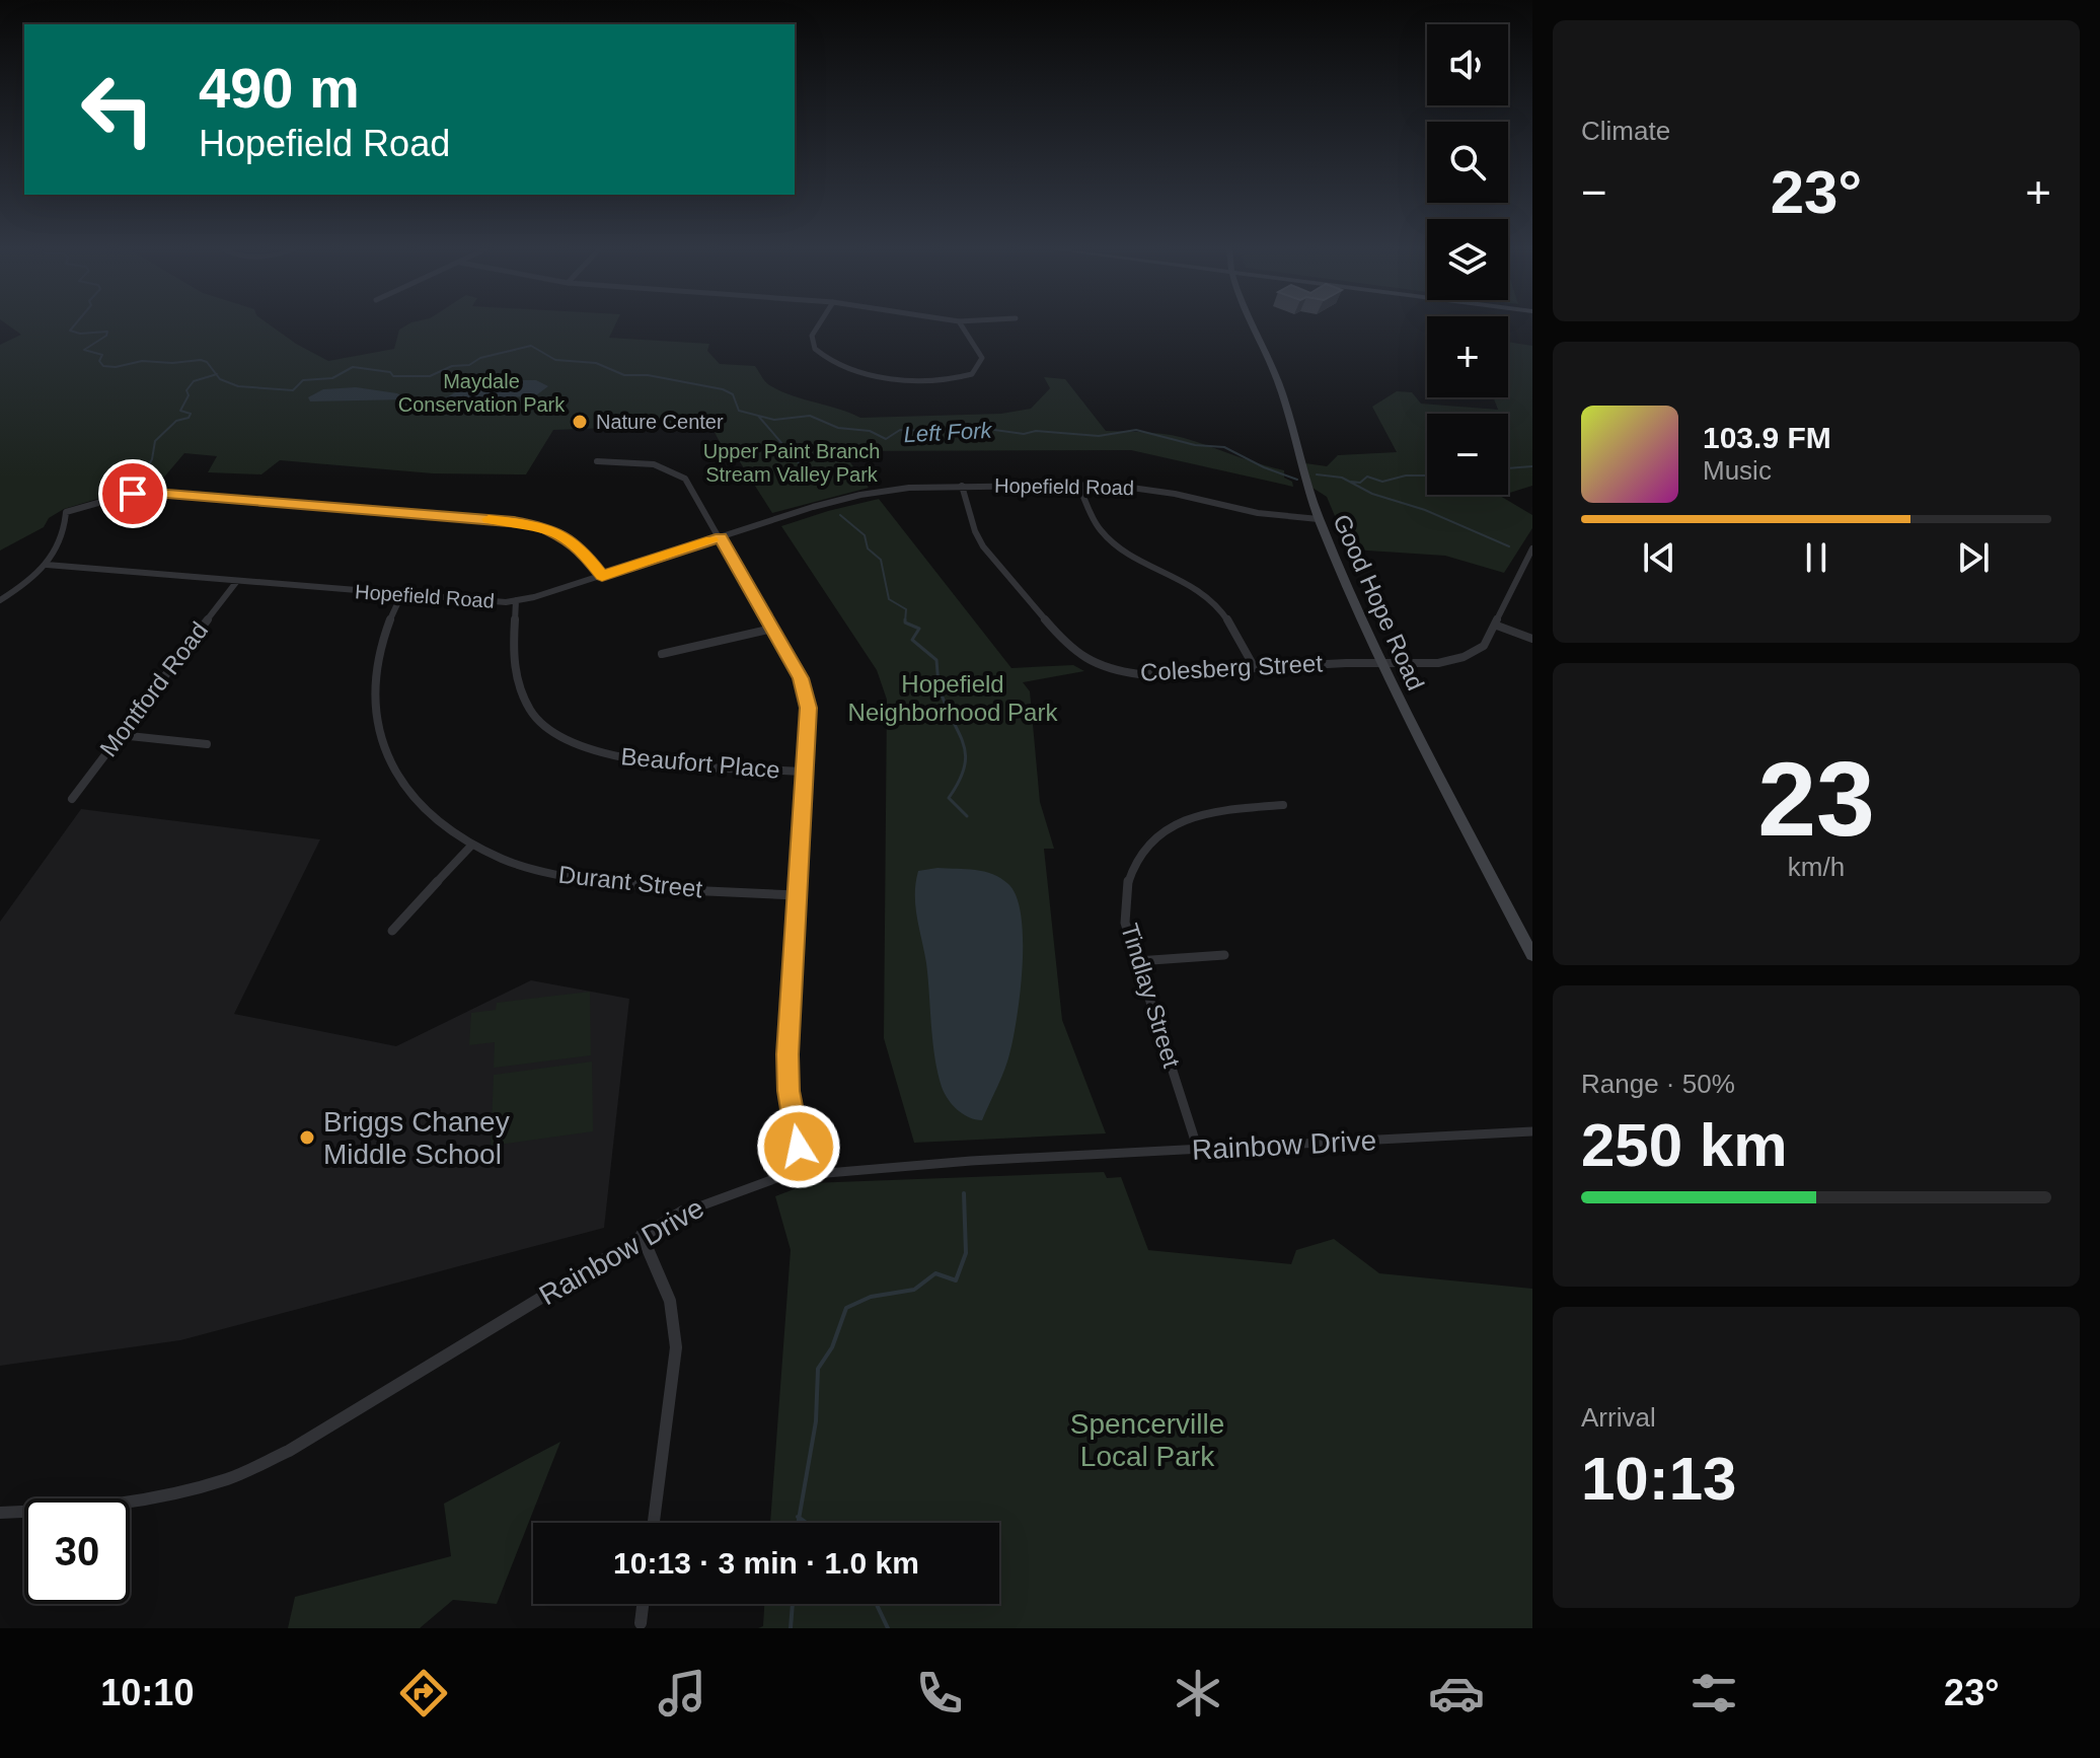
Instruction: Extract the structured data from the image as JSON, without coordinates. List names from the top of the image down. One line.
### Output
{"streets":{"street":["Hopefield Road","Good Hope Road","Colesberg Street","Montford Road","Beaufort Place","Durant Street","Tindlay Street","Rainbow Drive"]},"crossings":[["Hopefield Road","Good Hope Road"],["Hopefield Road","Colesberg Street"],["Hopefield Road","Montford Road"],["Hopefield Road","Beaufort Place"],["Hopefield Road","Durant Street"],["Good Hope Road","Colesberg Street"],["Tindlay Street","Rainbow Drive"]],"water":["Left Fork"],"parks":["Maydale Conservation Park","Upper Paint Branch Stream Valley Park","Hopefield Neighborhood Park","Spencerville Local Park"],"places":["Nature Center","Briggs Chaney Middle School"],"page":{"tile":["Climate",["23","km/h"],["Range · 50%","250 km"],["Arrival","10:13"]],"map_buttons":["+","−"],"turn":["490 m","Hopefield Road"],"heat":["−","23°","+"],"song":["103.9 FM","Music"],"limit":"30","trip":"10:13 · 3 min · 1.0 km","tabs":["10:10","23°"]}}
